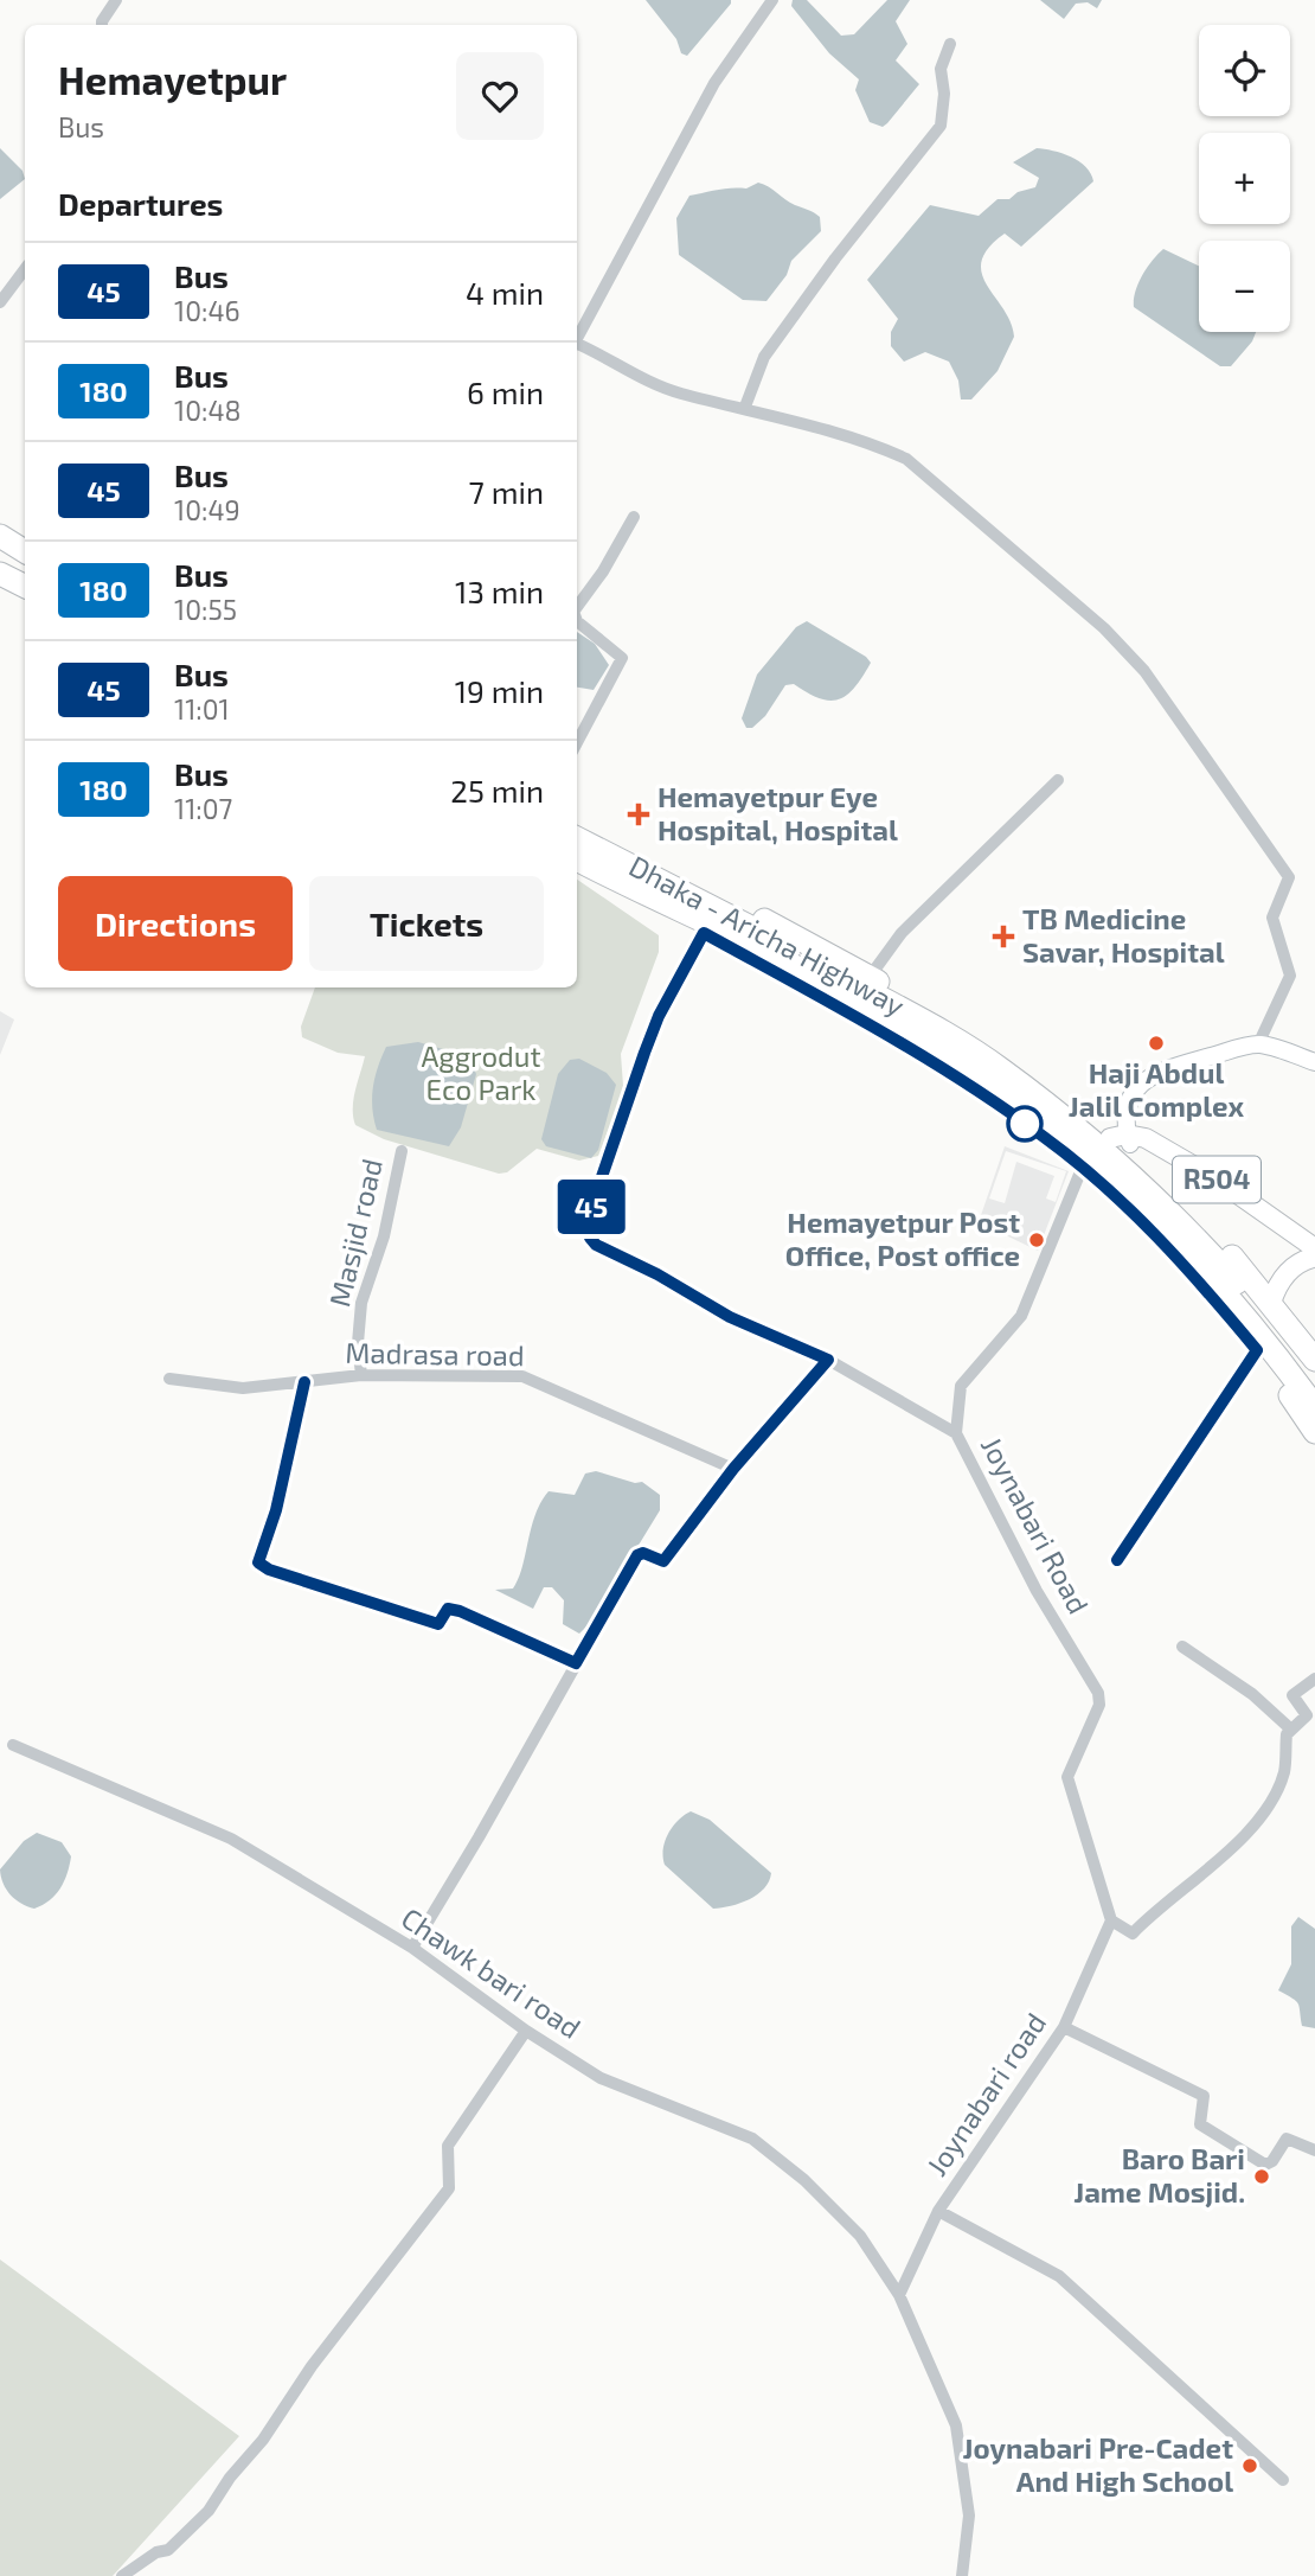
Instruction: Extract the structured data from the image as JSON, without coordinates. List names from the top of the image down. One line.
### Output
{"streets":{"highway":["Dhaka - Aricha Highway"],"main road":["R504"],"street":["Masjid road","Madrasa road","Joynabari Road","Chawk bari road","Joynabari road"]},"crossings":[["Masjid road","Madrasa road"],["Joynabari Road","Joynabari road"],["Chawk bari road","Joynabari road"]],"parks":["Aggrodut Eco Park"],"places":{"health":["Hemayetpur Eye Hospital, Hospital","TB Medicine Savar, Hospital"],"other":["Haji Abdul Jalil Complex","Hemayetpur Post Office, Post office","Baro Bari Jame Mosjid.","Joynabari Pre-Cadet And High School"]},"lines":["bus line 45"],"page":{"on_map":"45","map_buttons":["+","−"],"heading":[["Hemayetpur","Bus"],"Departures"],"list":[{"mark":"45","name":"Bus","note":"10:46","value":"4 min"},{"mark":"180","name":"Bus","note":"10:48","value":"6 min"},{"mark":"45","name":"Bus","note":"10:49","value":"7 min"},{"mark":"180","name":"Bus","note":"10:55","value":"13 min"},{"mark":"45","name":"Bus","note":"11:01","value":"19 min"},{"mark":"180","name":"Bus","note":"11:07","value":"25 min"}],"buttons":["Directions","Tickets"]}}
